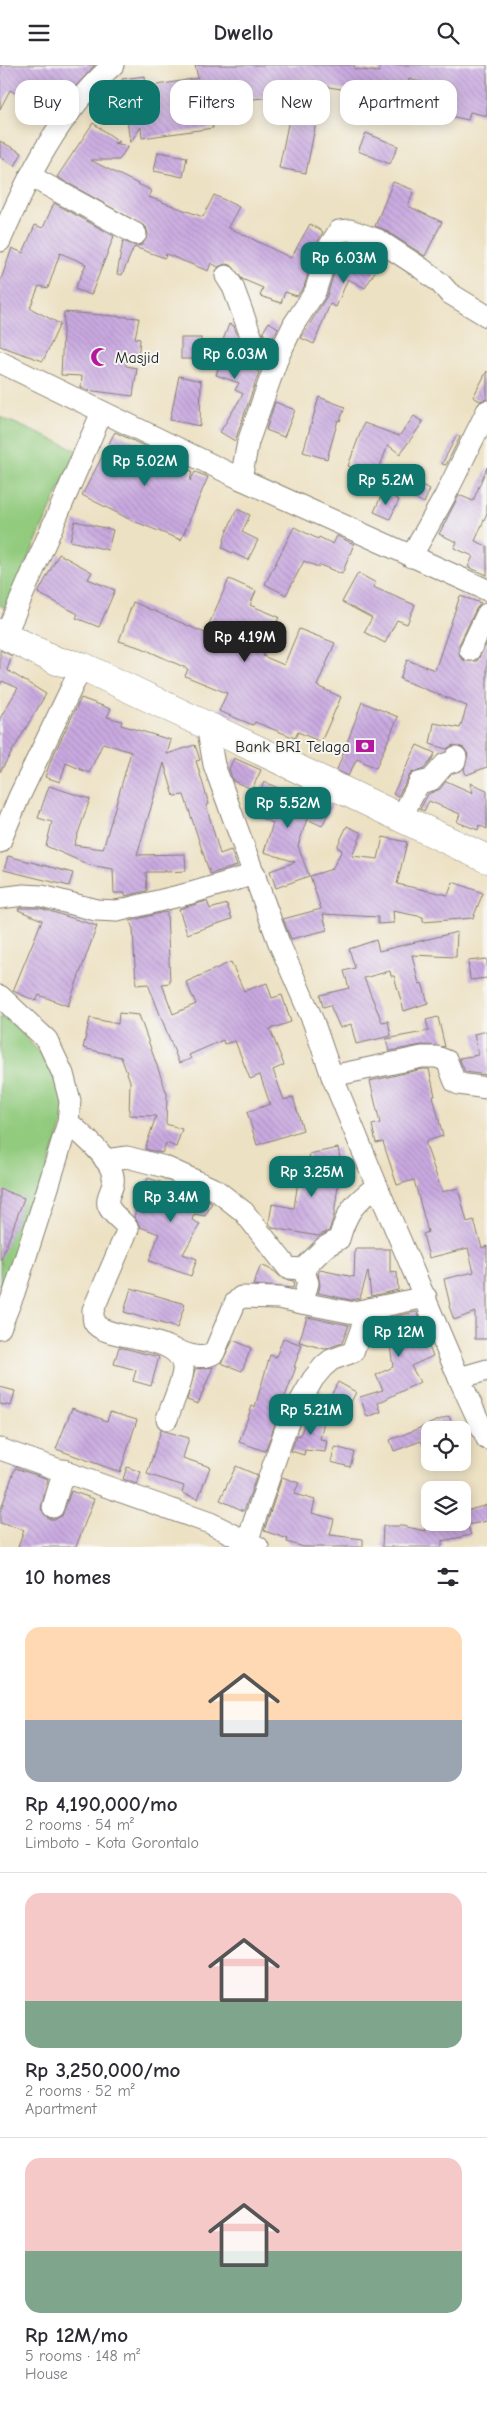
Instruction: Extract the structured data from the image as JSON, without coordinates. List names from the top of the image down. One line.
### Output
{"places":{"mosque":["Masjid"],"bank":["Bank BRI Telaga"]},"page":{"header":"Dwello","chip":["Buy","Rent","Filters","New","Apartment"],"price":["Rp 6.03M","Rp 6.03M","Rp 5.02M","Rp 5.2M","Rp 4.19M","Rp 5.52M","Rp 3.25M","Rp 3.4M","Rp 12M","Rp 5.21M"],"heading":"10 homes","list":[{"name":"Rp 4,190,000/mo","note":"2 rooms · 54 m² · Limboto - Kota Gorontalo"},{"name":"Rp 3,250,000/mo","note":"2 rooms · 52 m² · Apartment"},{"name":"Rp 12M/mo","note":"5 rooms · 148 m² · House"}]}}
